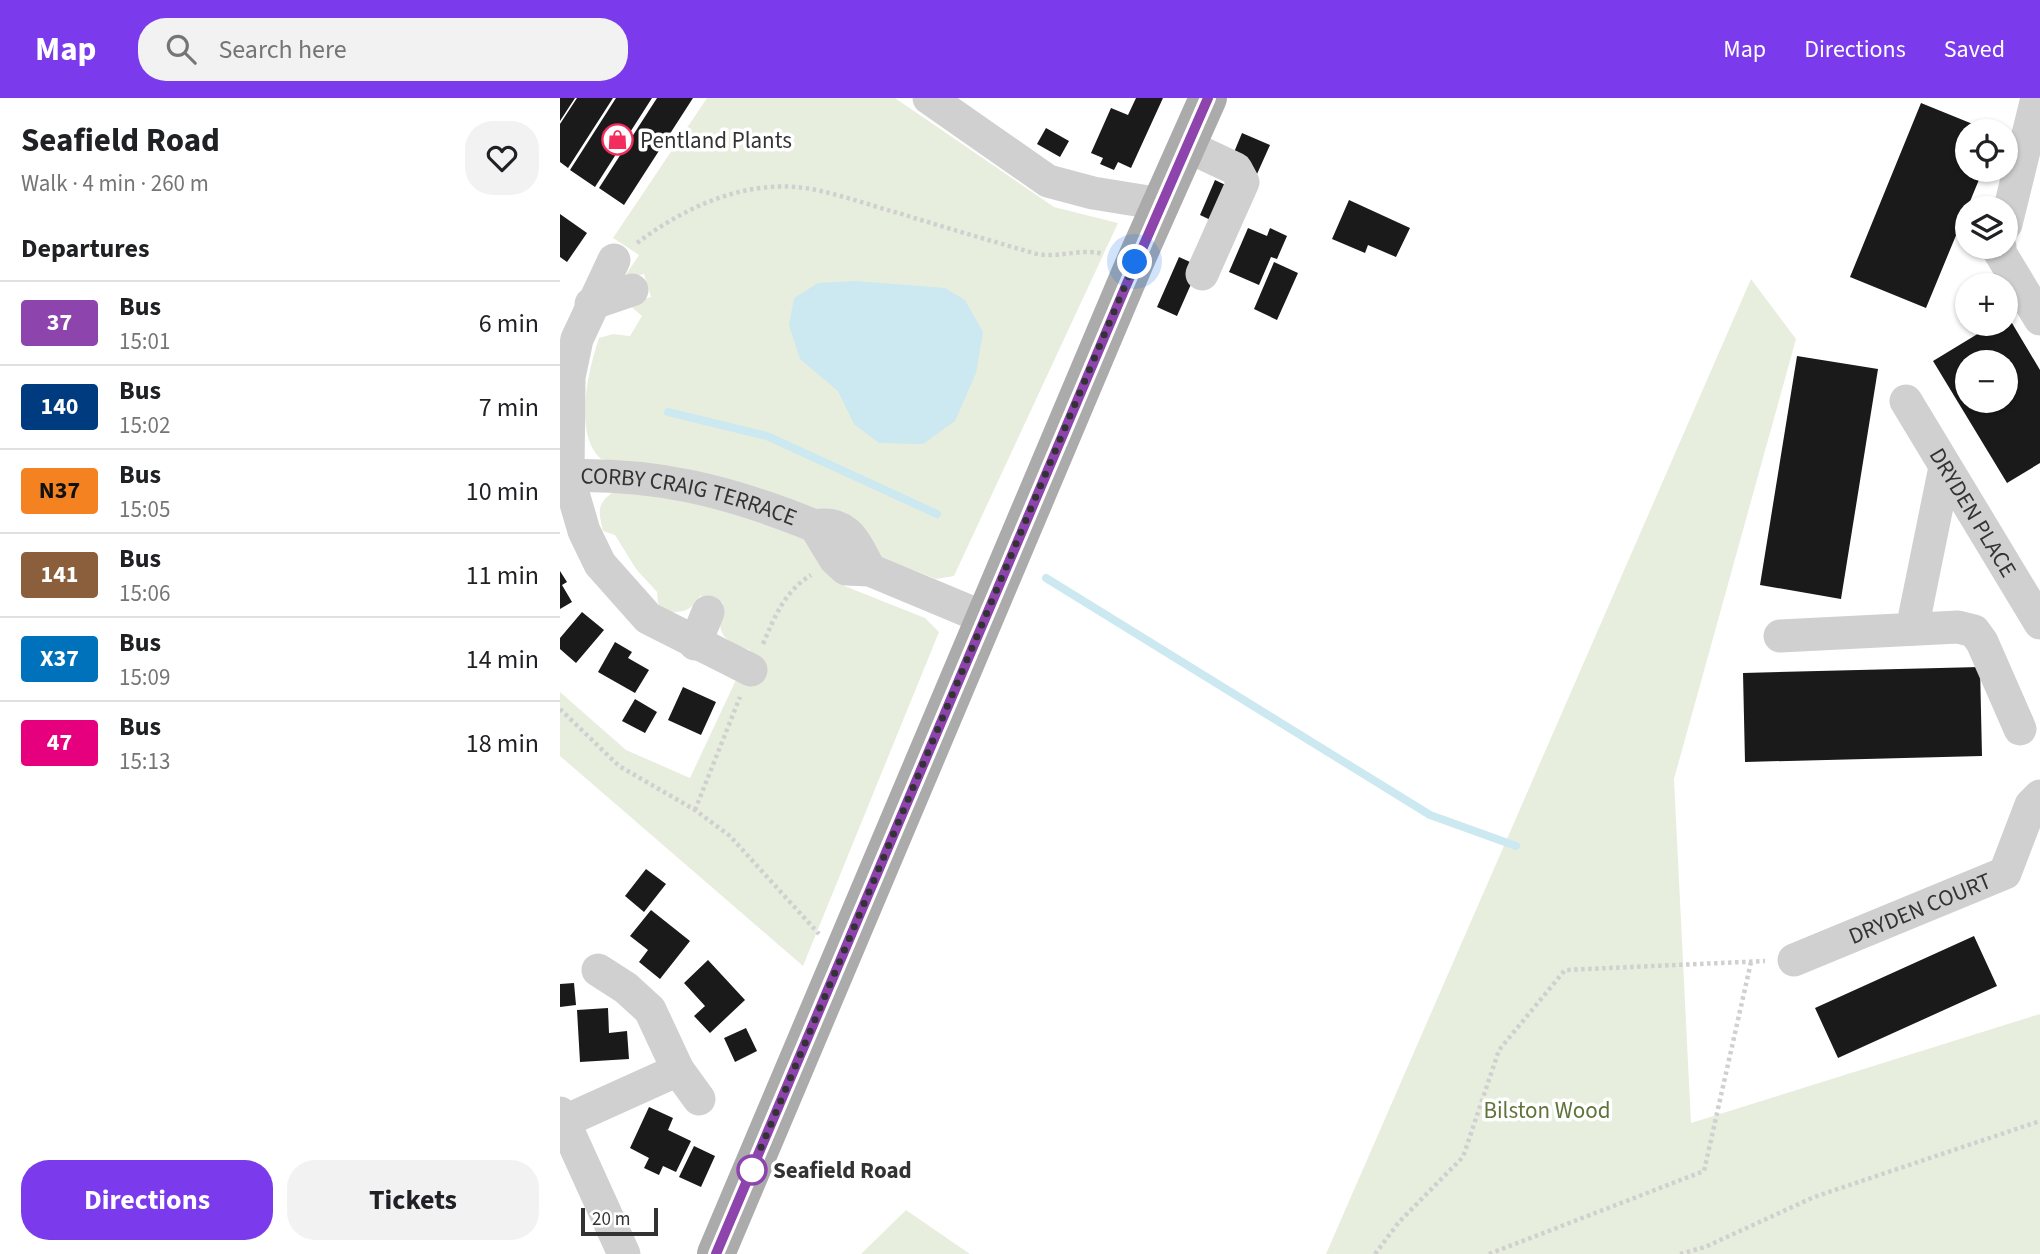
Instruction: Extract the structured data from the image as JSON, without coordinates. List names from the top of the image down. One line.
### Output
{"streets":{"street":["CORBY CRAIG TERRACE","DRYDEN PLACE","DRYDEN COURT"]},"parks":["Bilston Wood"],"places":{"shop":["Pentland Plants"],"other":["Seafield Road"]},"lines":["bus line 37"],"scale_bar":"20 m","page":{"header":"Map","search":"Search here","nav":["Map","Directions","Saved"],"heading":[["Seafield Road","Walk · 4 min · 260 m"],"Departures"],"map_buttons":["+","−"],"list":[{"mark":"37","name":"Bus","note":"15:01","value":"6 min"},{"mark":"140","name":"Bus","note":"15:02","value":"7 min"},{"mark":"N37","name":"Bus","note":"15:05","value":"10 min"},{"mark":"141","name":"Bus","note":"15:06","value":"11 min"},{"mark":"X37","name":"Bus","note":"15:09","value":"14 min"},{"mark":"47","name":"Bus","note":"15:13","value":"18 min"}],"buttons":["Directions","Tickets"],"scale":"20 m"}}
